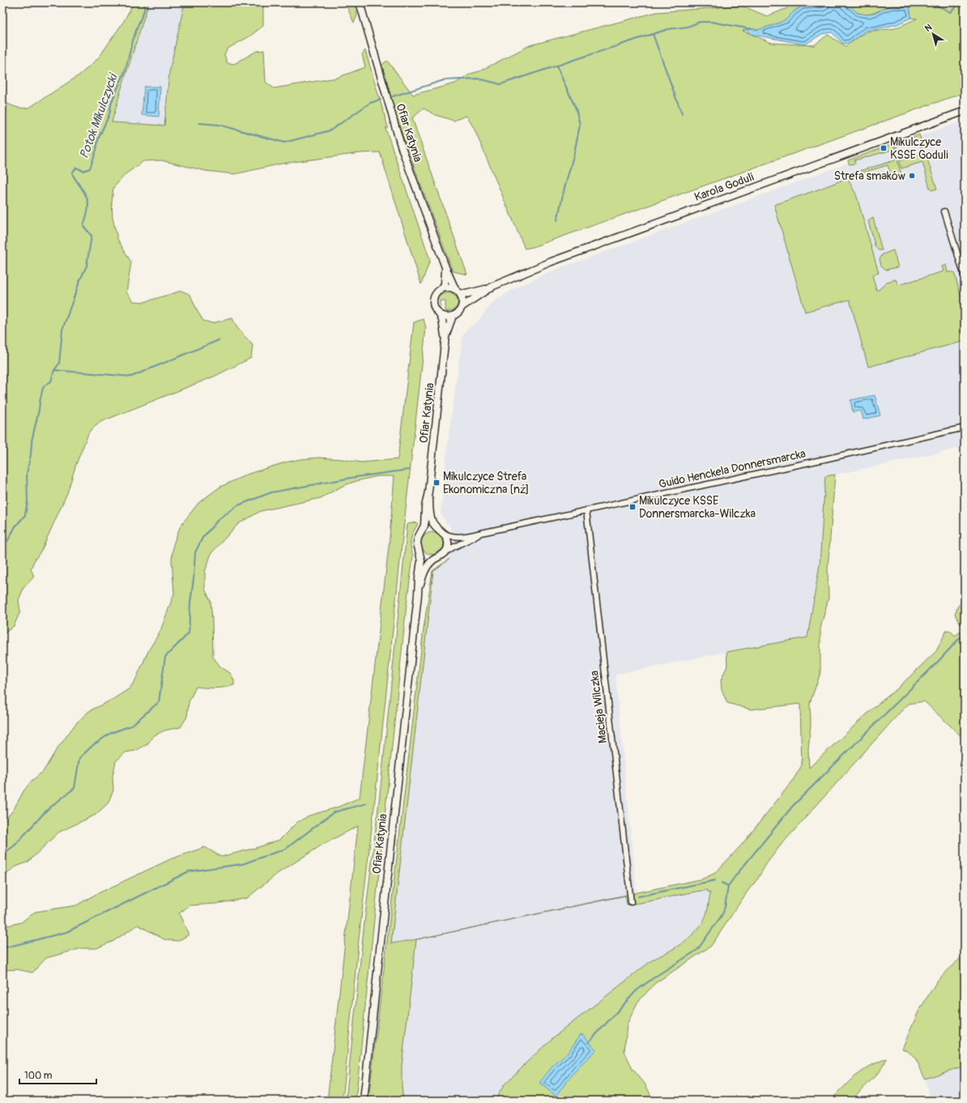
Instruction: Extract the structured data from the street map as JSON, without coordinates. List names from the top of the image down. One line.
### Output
{"streets":{"street":["Ofiar Katynia","Karola Goduli","Guido Henckela Donnersmarcka","Macieja Wilczka"]},"crossings":[["Ofiar Katynia","Karola Goduli"],["Ofiar Katynia","Guido Henckela Donnersmarcka"],["Guido Henckela Donnersmarcka","Macieja Wilczka"]],"water":["Potok Mikulczycki"],"places":{"transit":["Mikulczyce KSSE Goduli","Mikulczyce Strefa Ekonomiczna [nż]","Mikulczyce KSSE Donnersmarcka-Wilczka"],"other":["Strefa smaków"]},"scale_bar":"100 m","north":"top left"}
